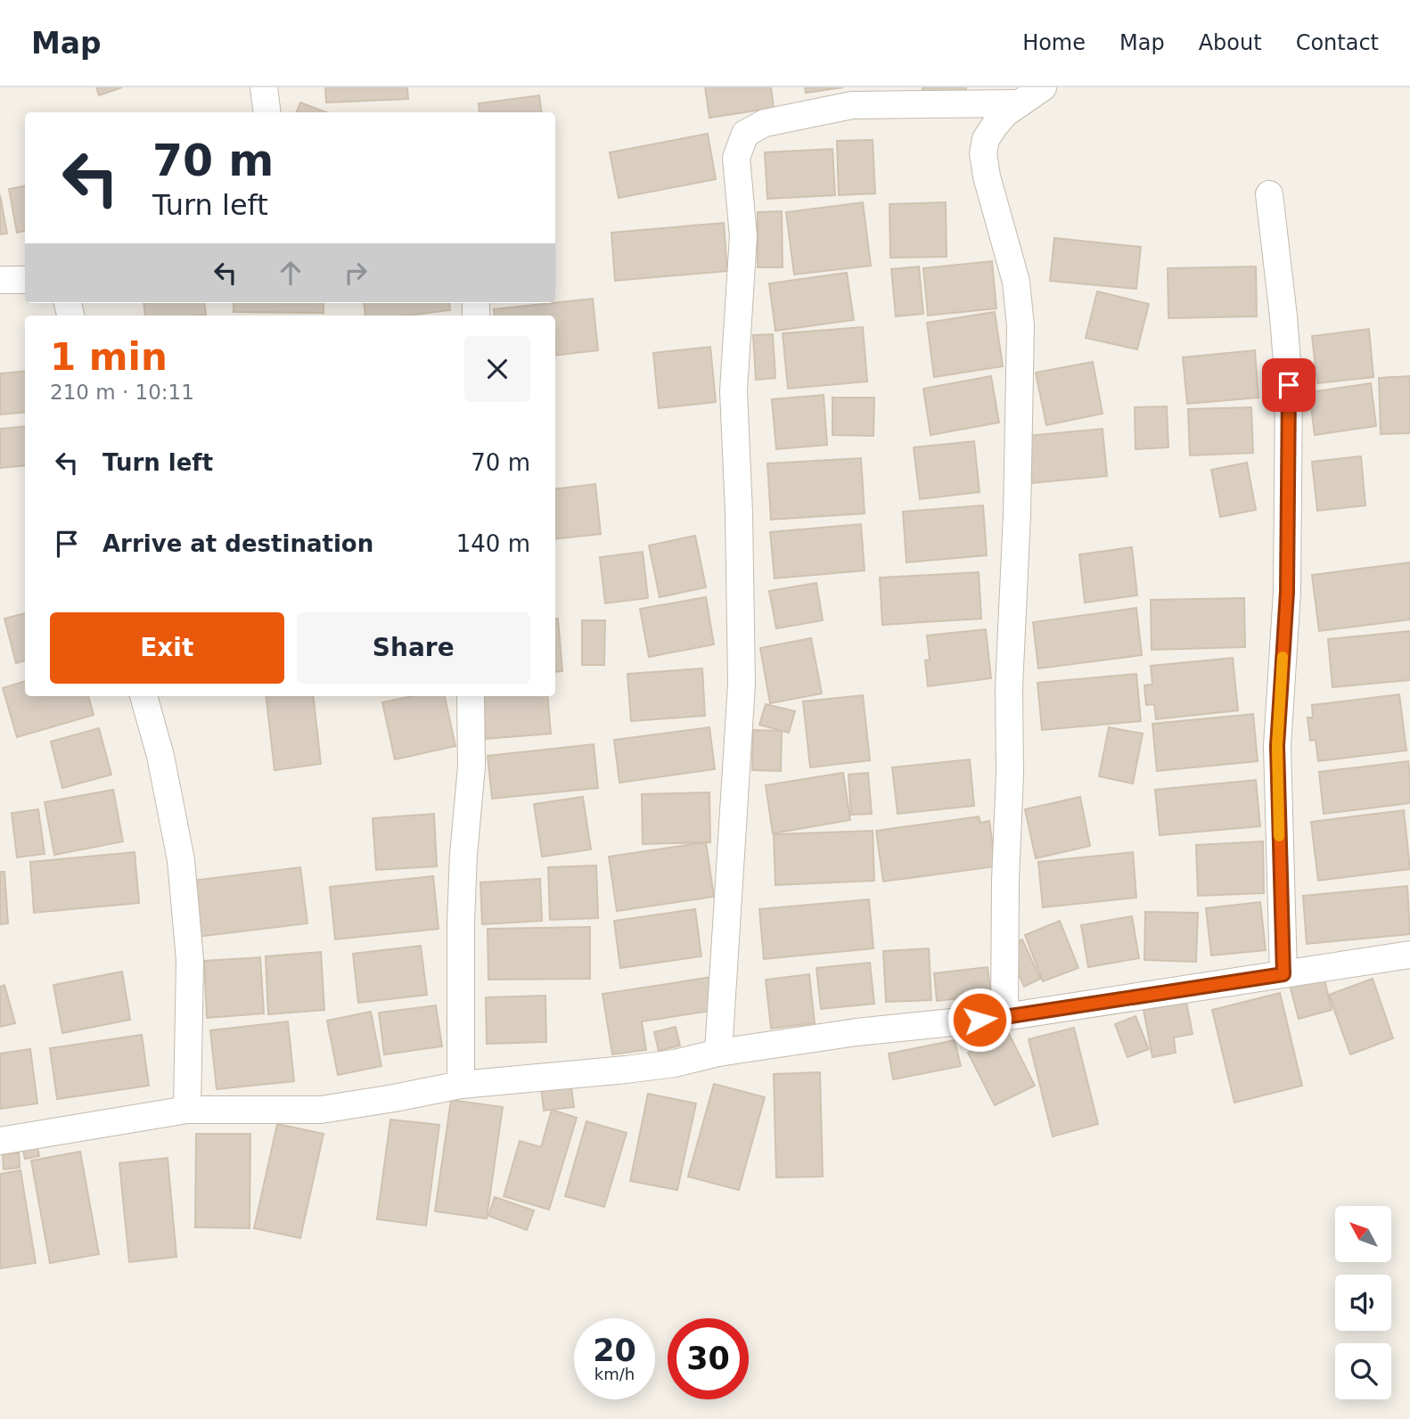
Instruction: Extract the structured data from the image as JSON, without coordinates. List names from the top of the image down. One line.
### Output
{"north":"top left","page":{"header":"Map","nav":["Home","Map","About","Contact"],"turn":["70 m","Turn left"],"heading":["1 min","210 m · 10:11"],"list":[{"name":"Turn left","value":"70 m"},{"name":"Arrive at destination","value":"140 m"}],"buttons":["Exit","Share"],"speed":"20 km/h","limit":"30"}}
